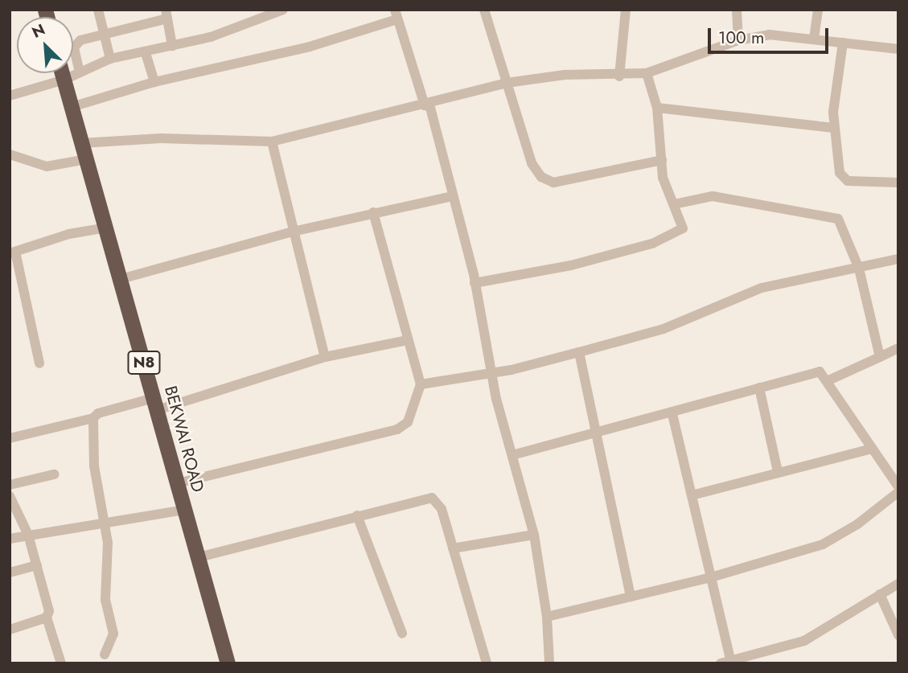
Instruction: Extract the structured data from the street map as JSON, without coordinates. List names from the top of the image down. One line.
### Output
{"streets":{"highway":["N8","BEKWAI ROAD"]},"scale_bar":"100 m","north":"top left"}
